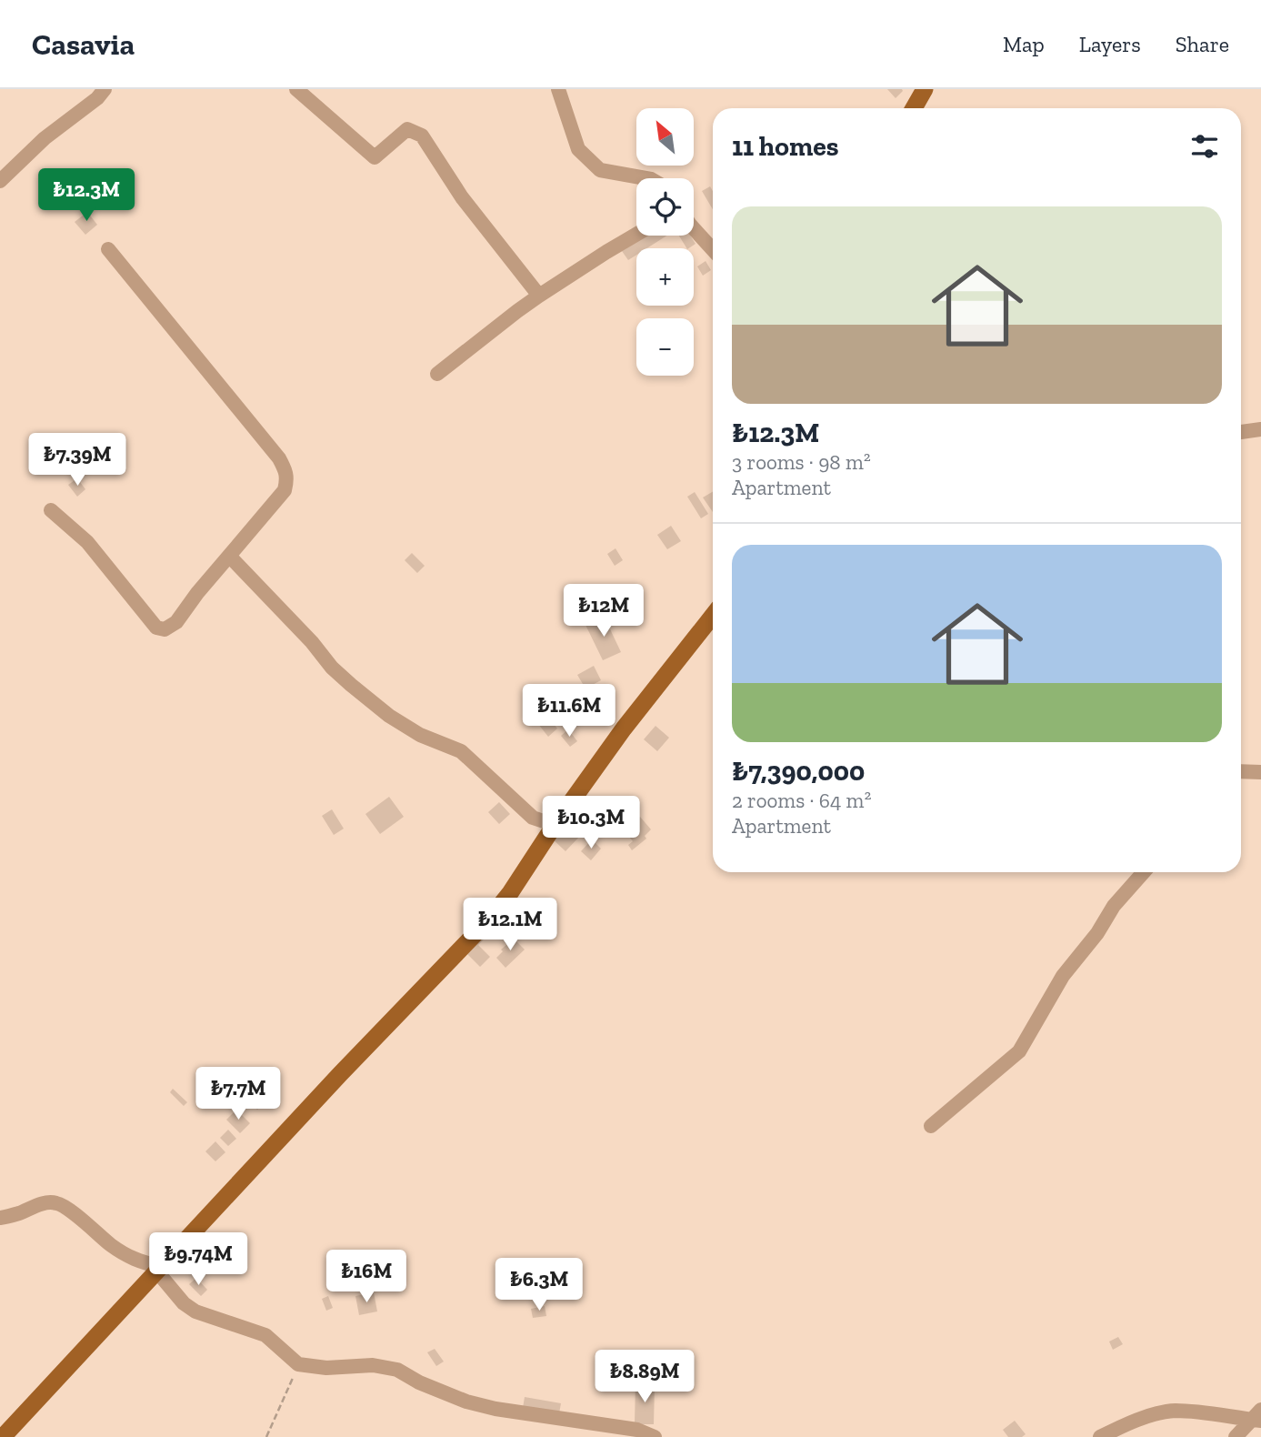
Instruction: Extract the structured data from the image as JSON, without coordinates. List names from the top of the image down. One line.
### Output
{"north":"top left","page":{"header":"Casavia","nav":["Map","Layers","Share"],"map_buttons":["+","−"],"heading":"11 homes","price":["₺12.3M","₺7.39M","₺12M","₺11.6M","₺10.3M","₺12.1M","₺7.7M","₺9.74M","₺16M","₺6.3M","₺8.89M"],"list":[{"name":"₺12.3M","note":"3 rooms · 98 m² · Apartment"},{"name":"₺7,390,000","note":"2 rooms · 64 m² · Apartment"}]}}
